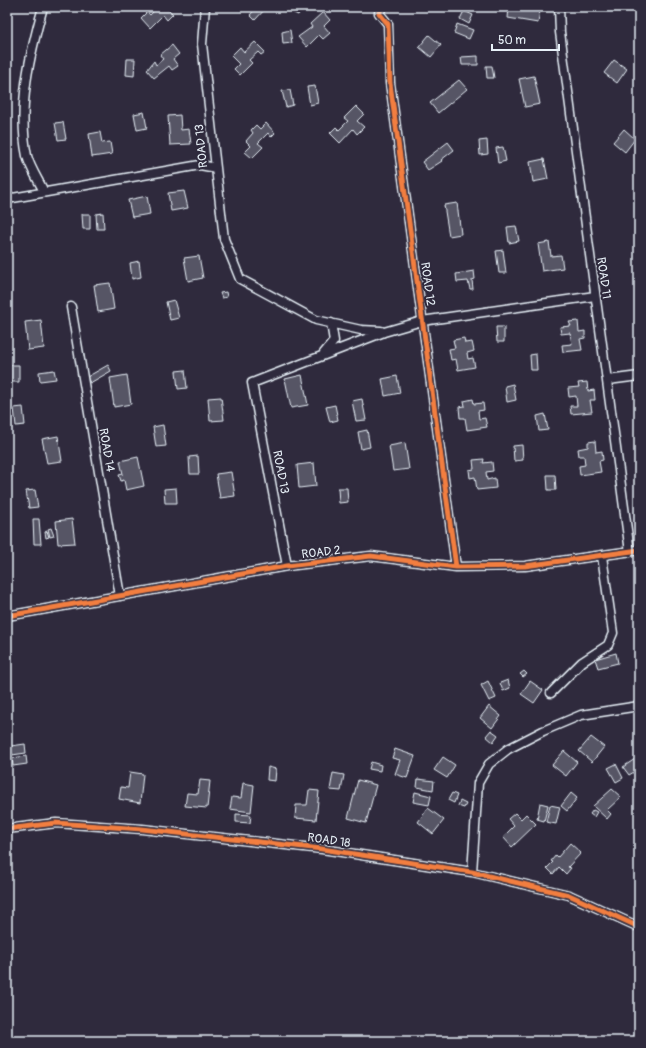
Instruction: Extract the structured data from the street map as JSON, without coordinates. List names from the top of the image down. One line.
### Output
{"streets":{"street":["ROAD 13","ROAD 11","ROAD 12","ROAD 14","ROAD 2","ROAD 18"]},"crossings":[["ROAD 13","ROAD 2"],["ROAD 11","ROAD 2"],["ROAD 12","ROAD 2"],["ROAD 14","ROAD 2"]],"scale_bar":"50 m"}
